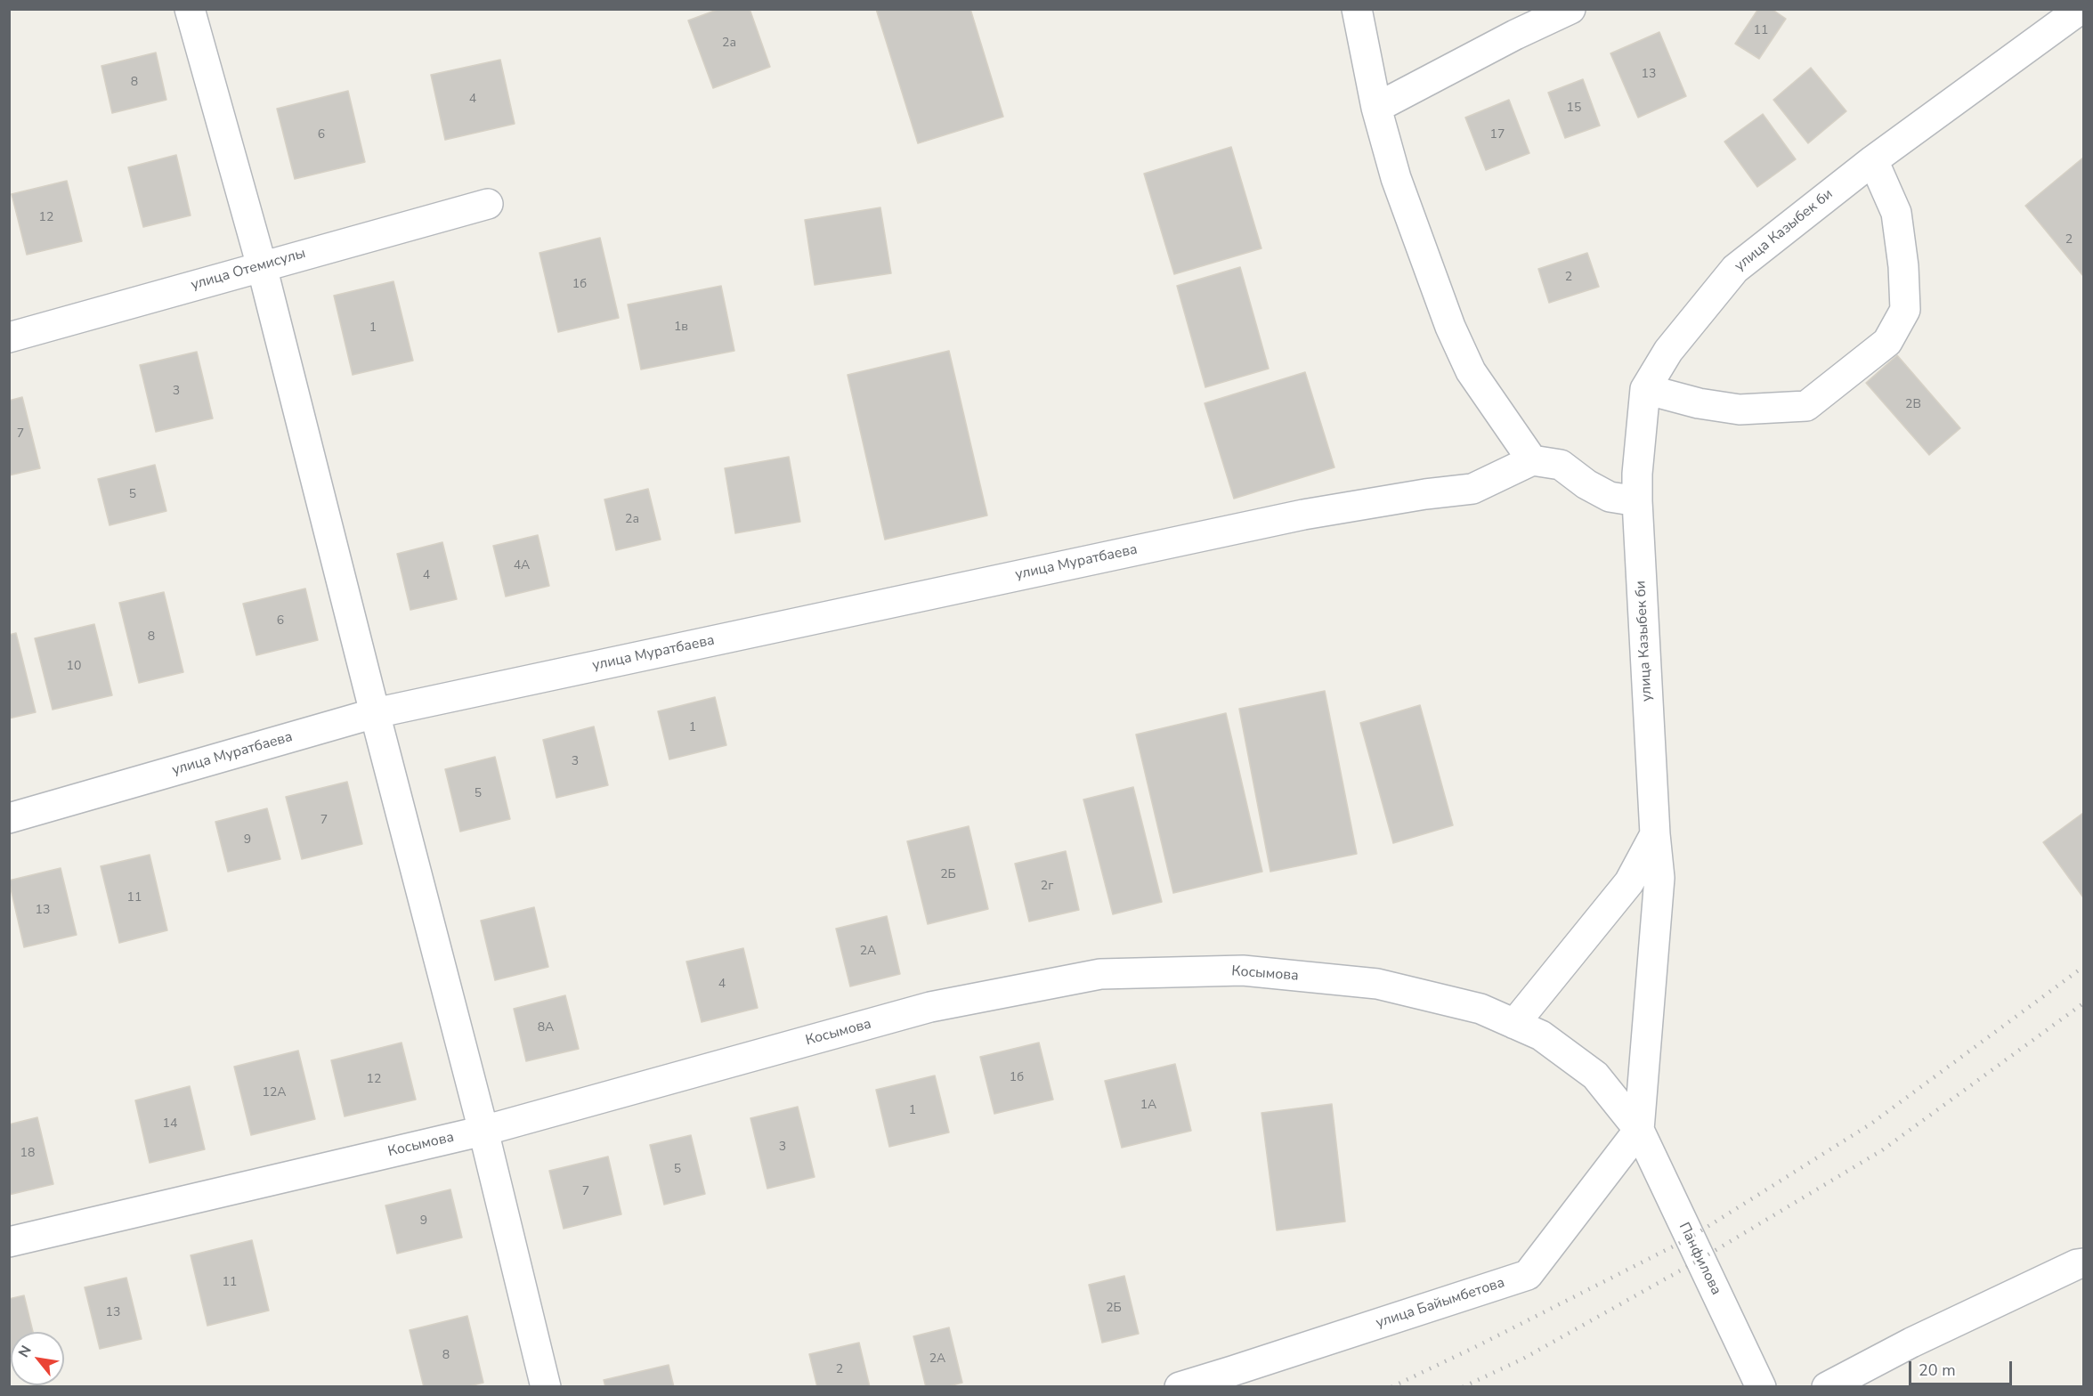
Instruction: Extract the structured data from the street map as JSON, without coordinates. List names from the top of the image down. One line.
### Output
{"streets":{"street":["улица Казыбек би","улица Отемисулы","улица Муратбаева","Косымова","Панфилова","улица Байымбетова"]},"crossings":[["улица Казыбек би","Косымова"],["улица Казыбек би","Панфилова"],["улица Казыбек би","улица Байымбетова"],["Косымова","Панфилова"],["Косымова","улица Байымбетова"],["Панфилова","улица Байымбетова"]],"house_numbers":["11","2а","13","8","4","15","6","17","12","2","2","1б","1в","1","3","2В","7","5","2а","4А","4","6","8","10","1","3","5","7","9","2Б","2г","11","13","2А","4","8А","1б","12","12А","1А","1","14","3","18","5","7","9","11","2Б","13","8","2А","2"],"scale_bar":"20 m","north":"top left"}
